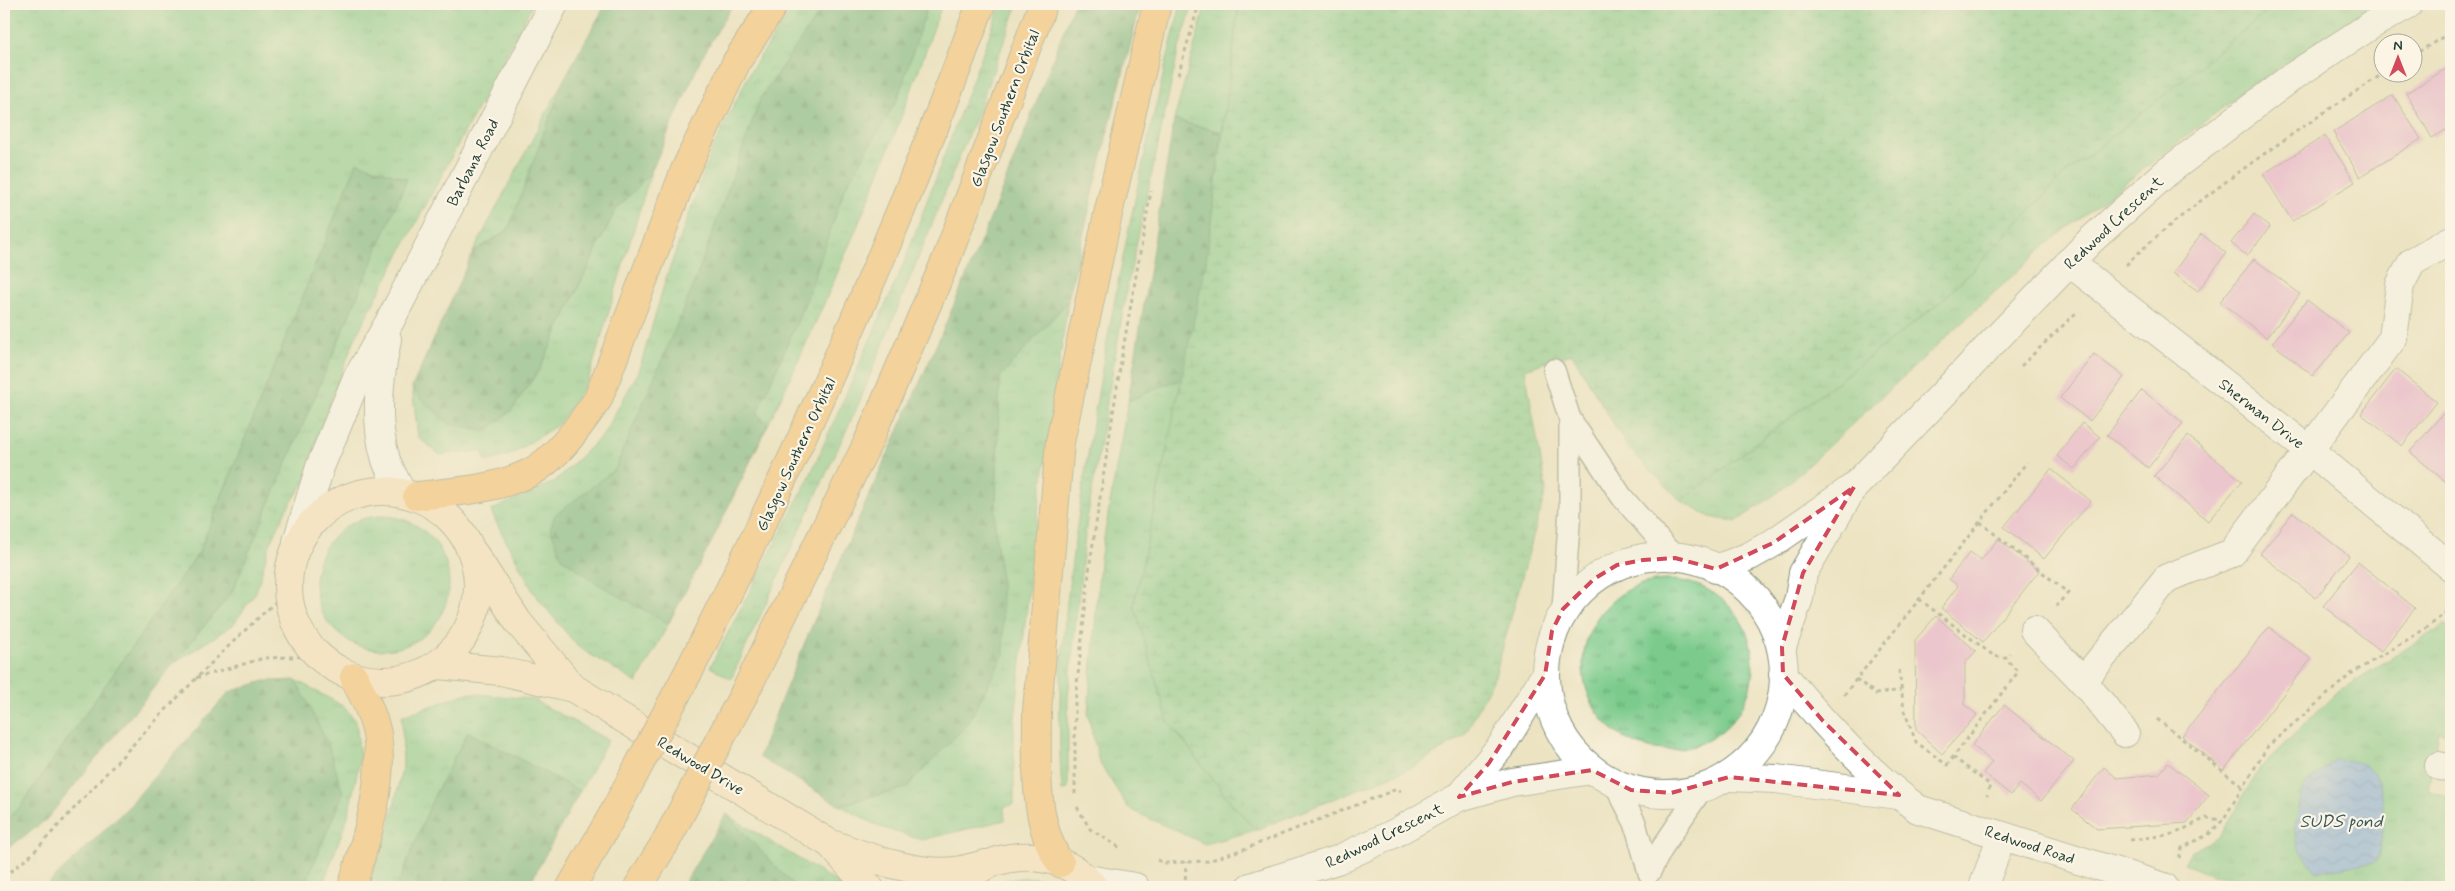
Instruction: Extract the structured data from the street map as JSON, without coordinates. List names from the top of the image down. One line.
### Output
{"streets":{"highway":["Glasgow Southern Orbital"],"street":["Barbana Road","Redwood Crescent","Sherman Drive","Redwood Drive","Redwood Road"]},"crossings":[["Barbana Road","Redwood Drive"],["Redwood Crescent","Sherman Drive"]],"water":["SUDS pond"],"north":"top"}
